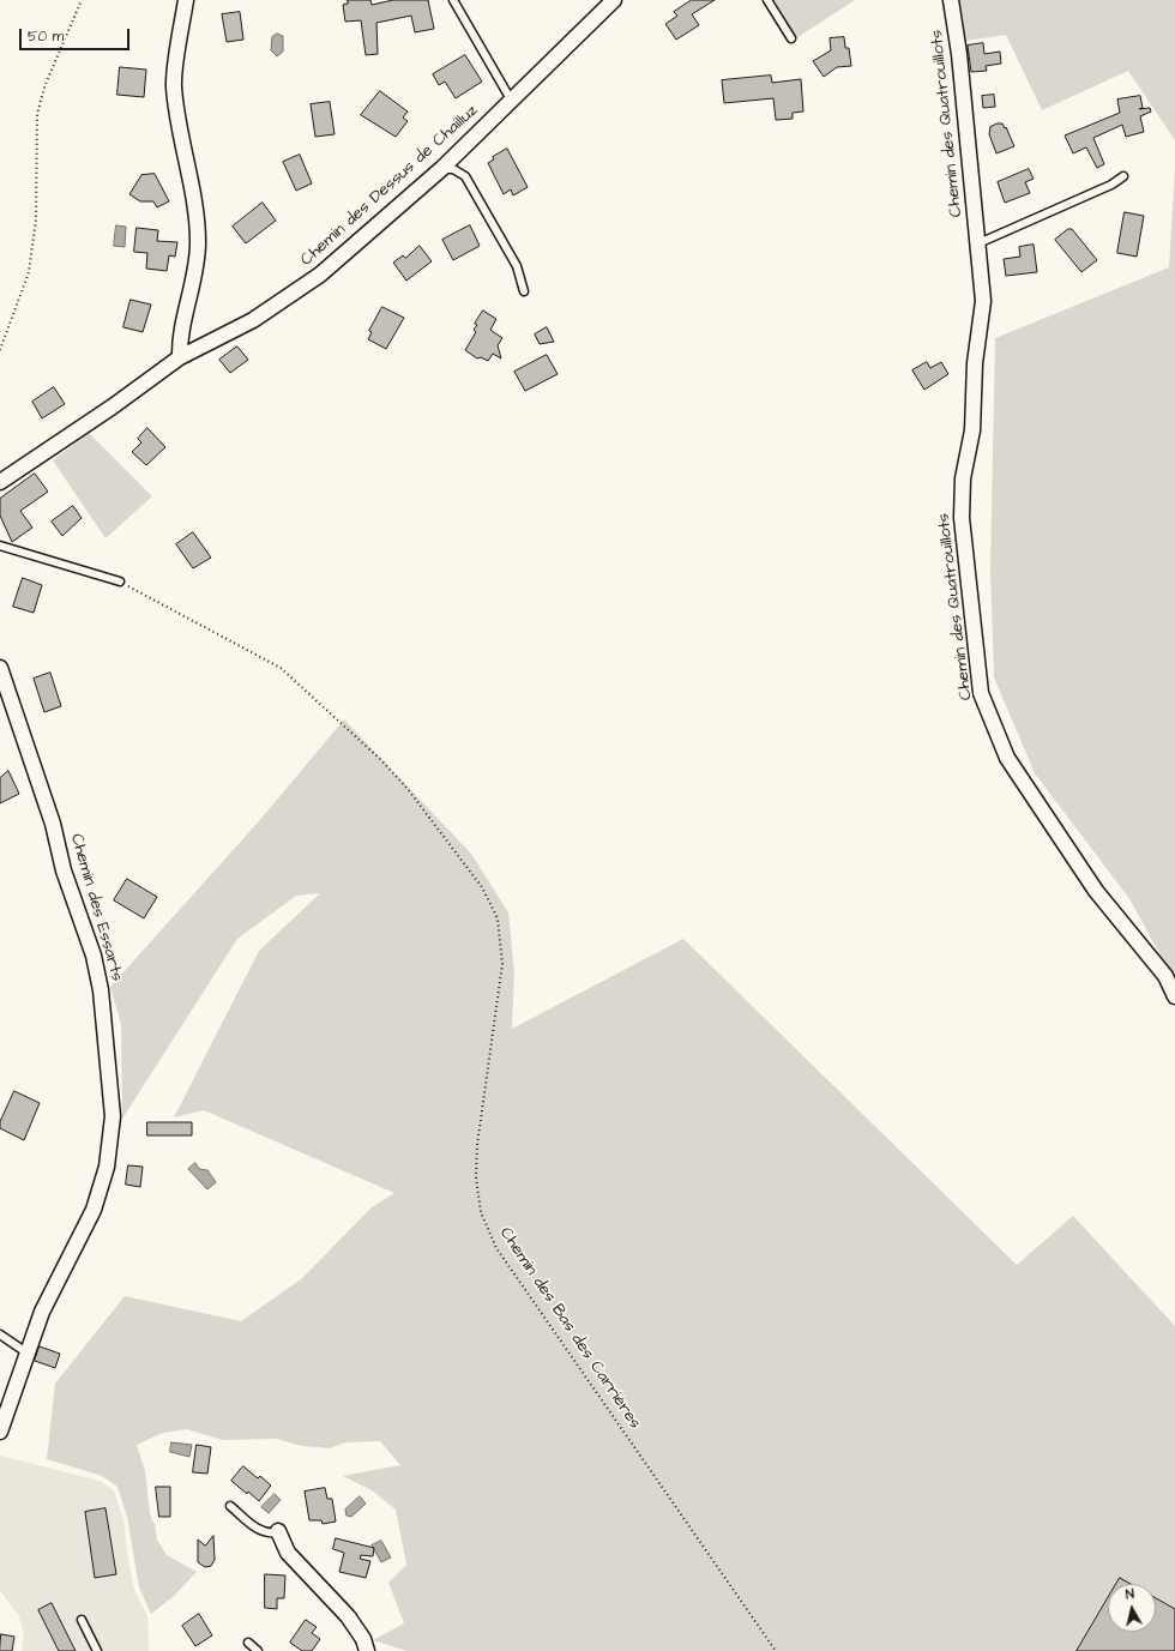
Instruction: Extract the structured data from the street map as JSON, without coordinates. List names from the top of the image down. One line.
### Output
{"streets":{"street":["Chemin des Quatrouillots","Chemin des Dessus de Chailluz","Chemin des Essarts"],"path":["Chemin des Bas des Carrières"]},"scale_bar":"50 m","north":"top"}
